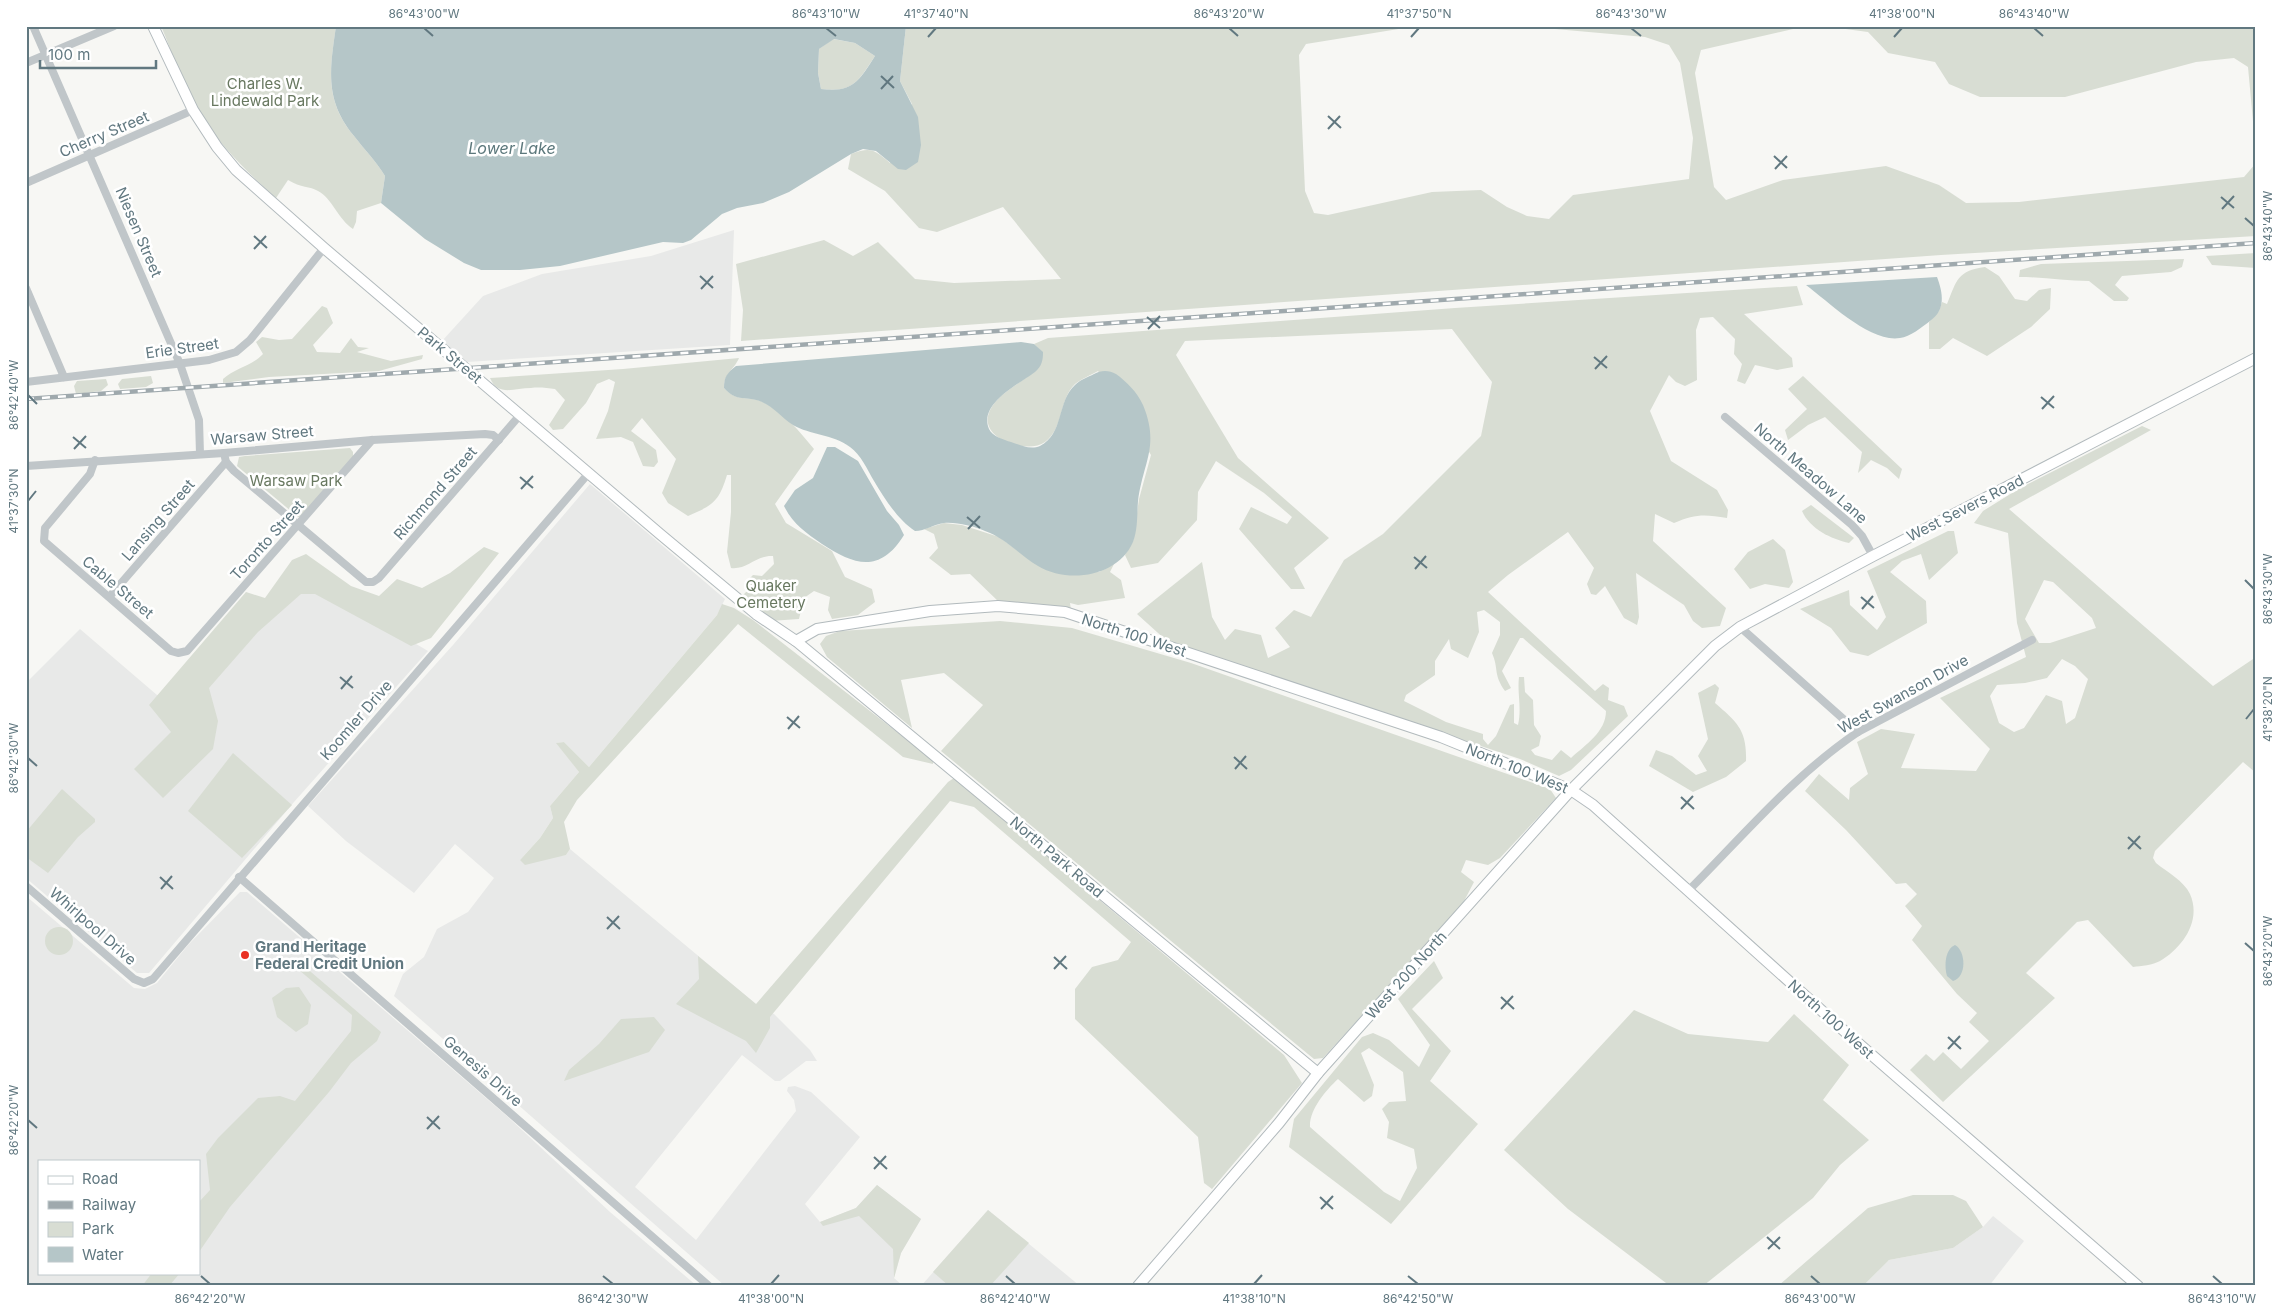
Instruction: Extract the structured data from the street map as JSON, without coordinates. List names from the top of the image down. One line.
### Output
{"streets":{"street":["Cherry Street","Niesen Street","Erie Street","Park Street","Warsaw Street","North Meadow Lane","Richmond Street","West Severs Road","Lansing Street","Toronto Street","Cable Street","North 100 West","West Swanson Drive","Koomler Drive","North Park Road","Whirlpool Drive","West 200 North","Genesis Drive"]},"crossings":[["Cherry Street","Niesen Street"],["Cherry Street","Park Street"],["Niesen Street","Erie Street"],["Niesen Street","Warsaw Street"],["Erie Street","Park Street"],["Park Street","Richmond Street"],["Park Street","North 100 West"],["Park Street","Koomler Drive"],["Park Street","North Park Road"],["Warsaw Street","Richmond Street"],["Warsaw Street","Toronto Street"],["Warsaw Street","Cable Street"],["North Meadow Lane","West Severs Road"],["Richmond Street","Toronto Street"],["West Severs Road","West 200 North"],["Lansing Street","Cable Street"],["Toronto Street","Cable Street"],["North 100 West","West Swanson Drive"],["North 100 West","North Park Road"],["North 100 West","West 200 North"],["Koomler Drive","Whirlpool Drive"],["Koomler Drive","Genesis Drive"],["North Park Road","West 200 North"]],"water":["Lower Lake"],"parks":["Charles W. Lindewald Park","Warsaw Park","Quaker Cemetery"],"places":["Grand Heritage Federal Credit Union"],"legend":["Road","Railway","Park","Water"],"scale_bar":"100 m","coordinates":["86°43'00\"W","86°43'10\"W","41°37'40\"N","86°43'20\"W","41°37'50\"N","86°43'30\"W","41°38'00\"N","86°43'40\"W","86°42'40\"W","41°37'30\"N","41°38'20\"N","86°42'30\"W","86°42'20\"W","41°38'10\"N","86°42'50\"W"]}
